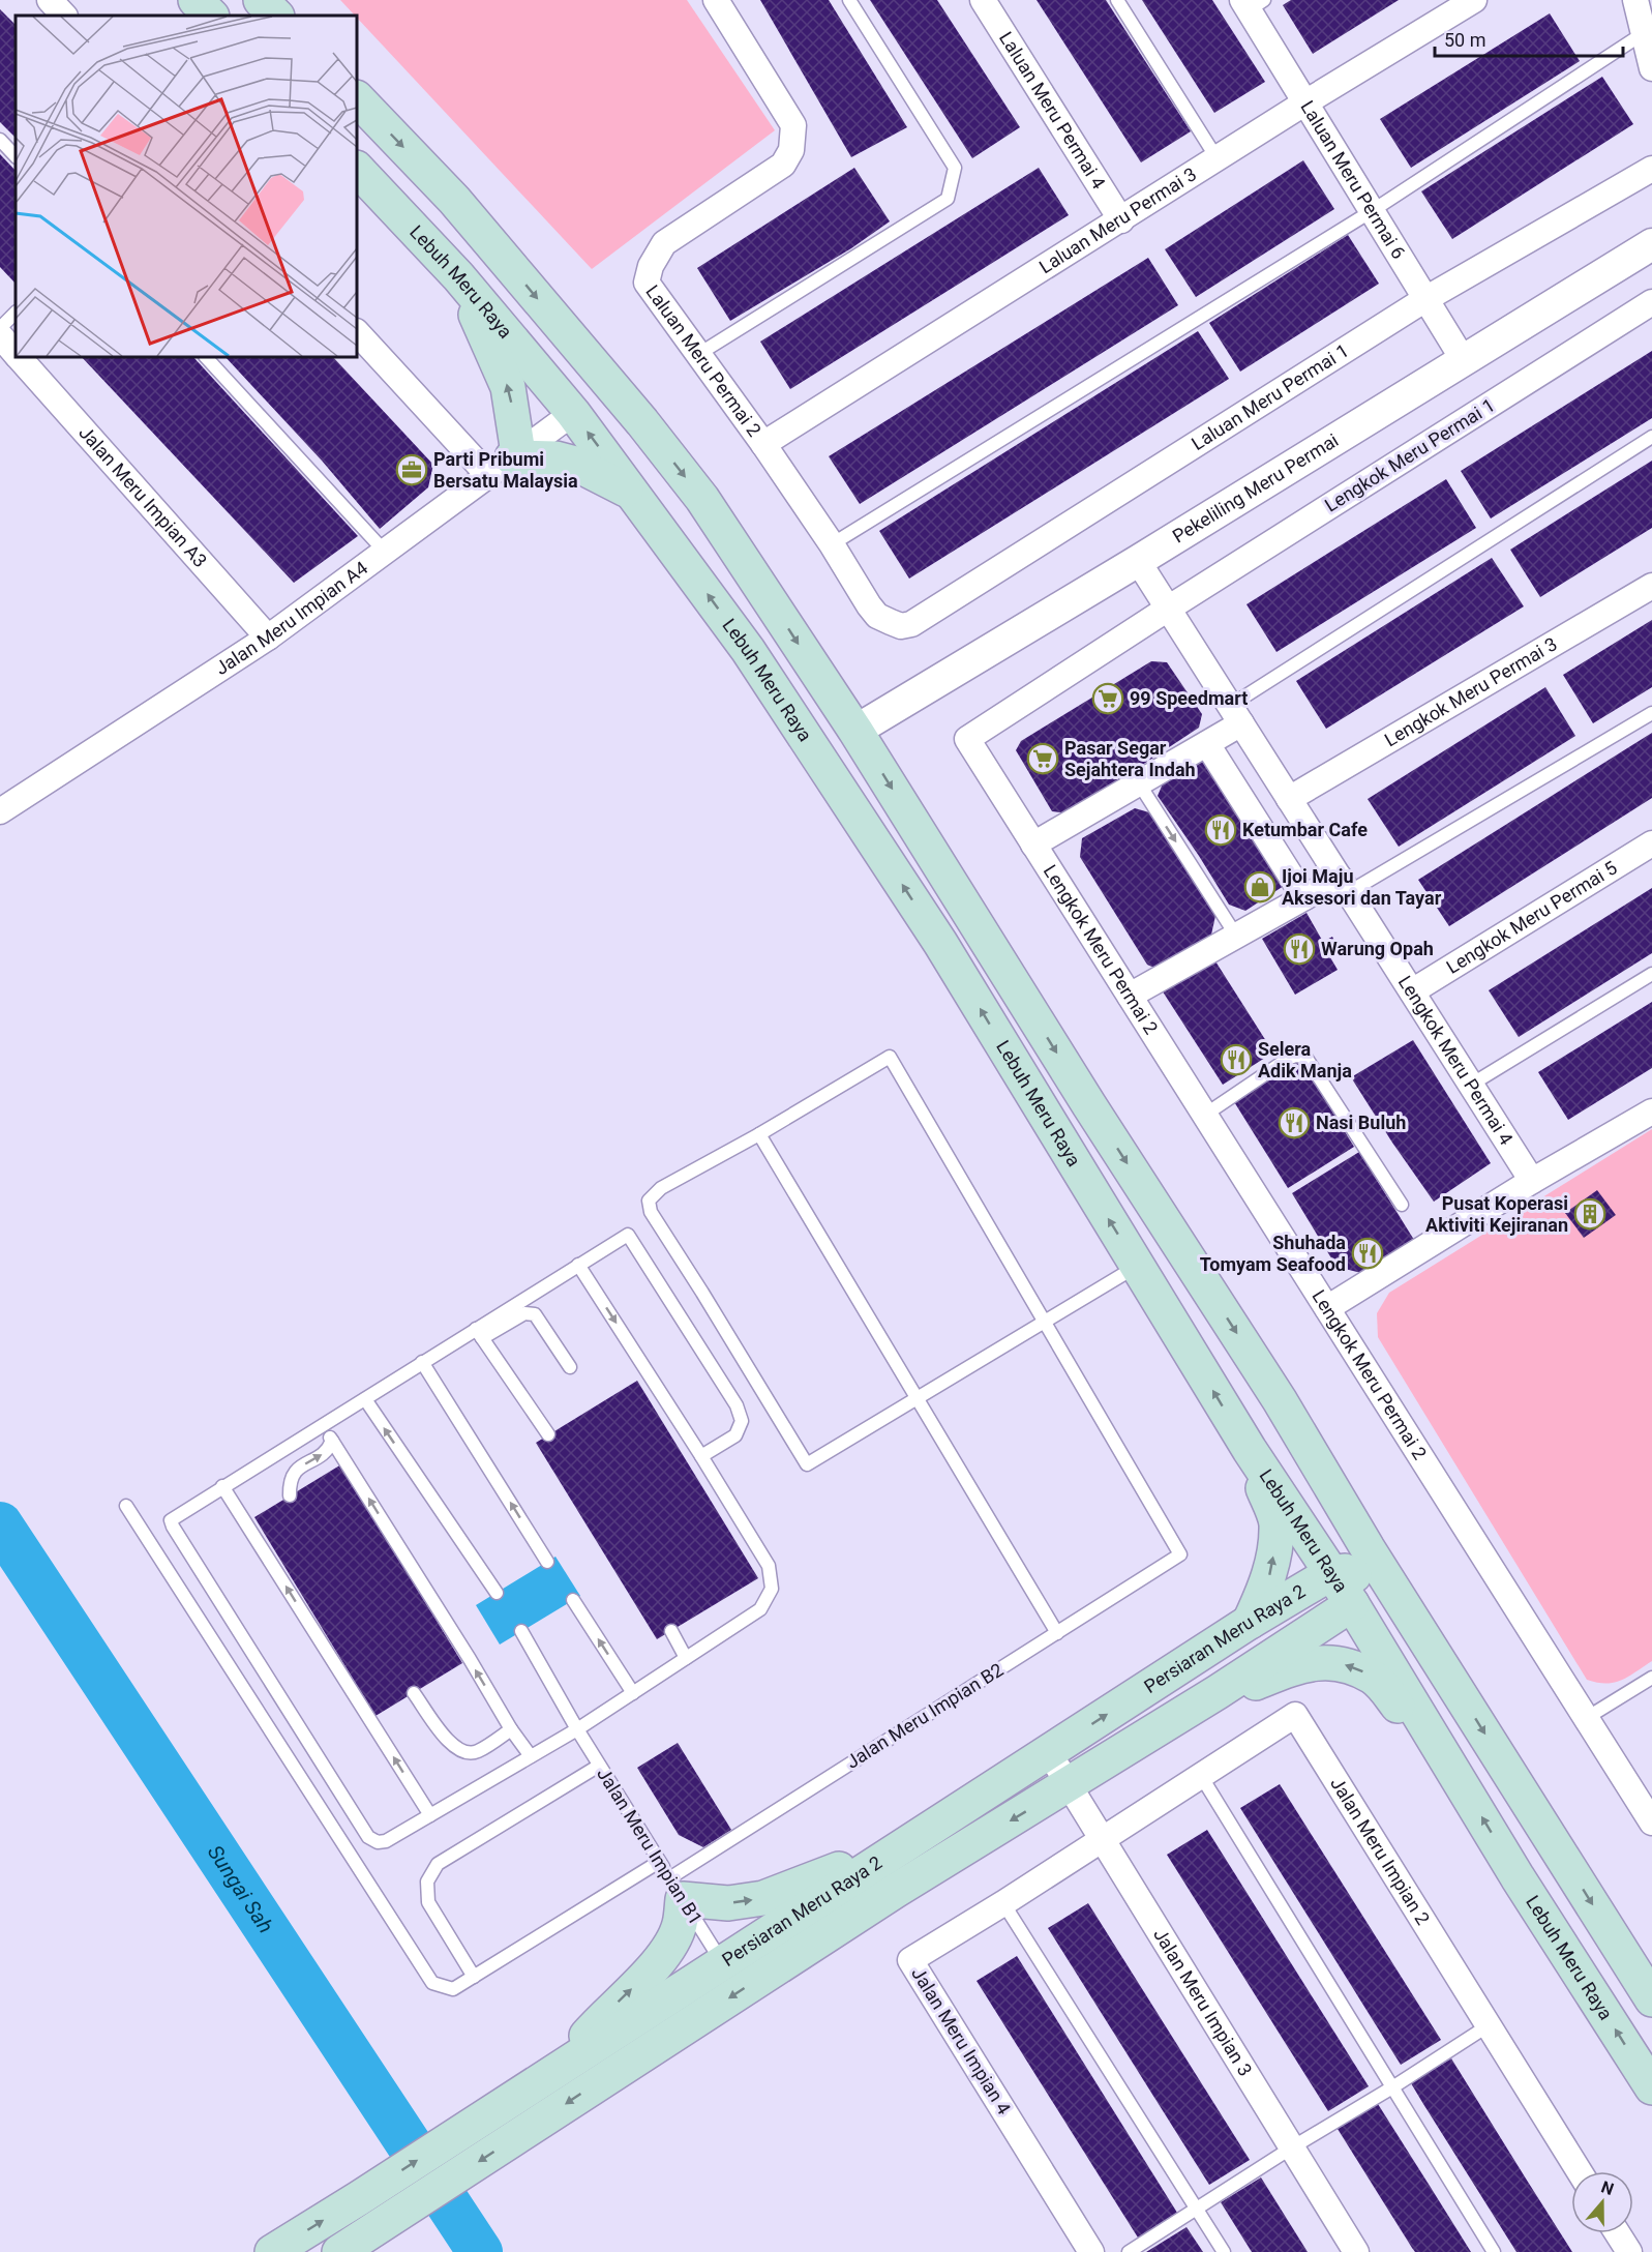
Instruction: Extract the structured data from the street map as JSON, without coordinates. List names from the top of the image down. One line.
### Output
{"streets":{"main road":["Lebuh Meru Raya","Persiaran Meru Raya 2"],"street":["Laluan Meru Permai 4","Laluan Meru Permai 6","Laluan Meru Permai 3","Laluan Meru Permai 2","Laluan Meru Permai 1","Lengkok Meru Permai 1","Pekeliling Meru Permai","Jalan Meru Impian A3","Jalan Meru Impian A4","Lengkok Meru Permai 3","Lengkok Meru Permai 5","Lengkok Meru Permai 2","Lengkok Meru Permai 4","Jalan Meru Impian 2","Jalan Meru Impian 3","Jalan Meru Impian 4"],"lane":["Jalan Meru Impian B2","Jalan Meru Impian B1"]},"crossings":[["Laluan Meru Permai 4","Laluan Meru Permai 3"],["Laluan Meru Permai 6","Laluan Meru Permai 3"],["Laluan Meru Permai 6","Laluan Meru Permai 1"],["Laluan Meru Permai 6","Pekeliling Meru Permai"],["Laluan Meru Permai 3","Laluan Meru Permai 2"],["Lebuh Meru Raya","Jalan Meru Impian A4"],["Lebuh Meru Raya","Persiaran Meru Raya 2"],["Laluan Meru Permai 2","Laluan Meru Permai 1"],["Lengkok Meru Permai 1","Lengkok Meru Permai 2"],["Lengkok Meru Permai 1","Lengkok Meru Permai 4"],["Pekeliling Meru Permai","Lengkok Meru Permai 4"],["Jalan Meru Impian A3","Jalan Meru Impian A4"],["Lengkok Meru Permai 3","Lengkok Meru Permai 4"],["Lengkok Meru Permai 5","Lengkok Meru Permai 4"],["Lengkok Meru Permai 2","Lengkok Meru Permai 4"],["Persiaran Meru Raya 2","Jalan Meru Impian B1"],["Persiaran Meru Raya 2","Jalan Meru Impian 3"],["Jalan Meru Impian B2","Jalan Meru Impian B1"],["Jalan Meru Impian 2","Jalan Meru Impian 3"],["Jalan Meru Impian 2","Jalan Meru Impian 4"],["Jalan Meru Impian 3","Jalan Meru Impian 4"]],"water":["Sungai Sah"],"places":{"office":["Parti Pribumi Bersatu Malaysia"],"supermarket":["99 Speedmart","Pasar Segar Sejahtera Indah"],"restaurant":["Ketumbar Cafe","Warung Opah","Selera Adik Manja","Nasi Buluh","Shuhada Tomyam Seafood"],"shop":["Ijoi Maju Aksesori dan Tayar"],"building":["Pusat Koperasi Aktiviti Kejiranan"]},"scale_bar":"50 m","north":"top"}
